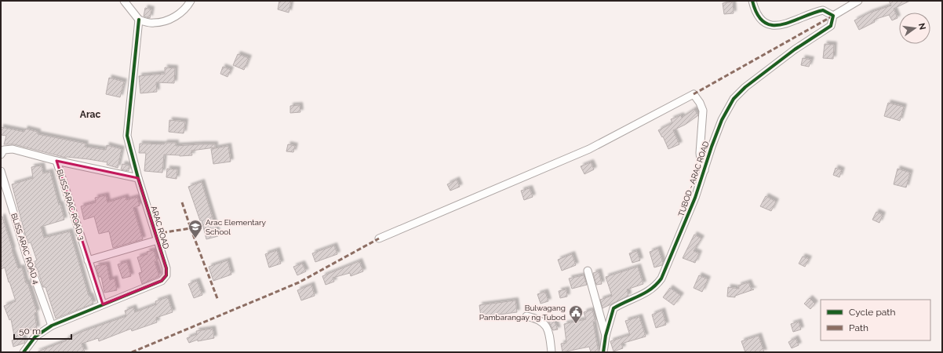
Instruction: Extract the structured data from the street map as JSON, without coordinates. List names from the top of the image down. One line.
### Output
{"streets":{"street":["TUBOD - ARAC ROAD","BLISS ARAC ROAD 3","ARAC ROAD","BLISS ARAC ROAD 4"]},"crossings":[["BLISS ARAC ROAD 3","ARAC ROAD"],["ARAC ROAD","BLISS ARAC ROAD 4"]],"districts":["Arac"],"places":{"school or university":["Arac Elementary School"],"public building":["Bulwagang Pambarangay ng Tubod"]},"legend":["Cycle path","Path"],"scale_bar":"50 m","north":"right"}
